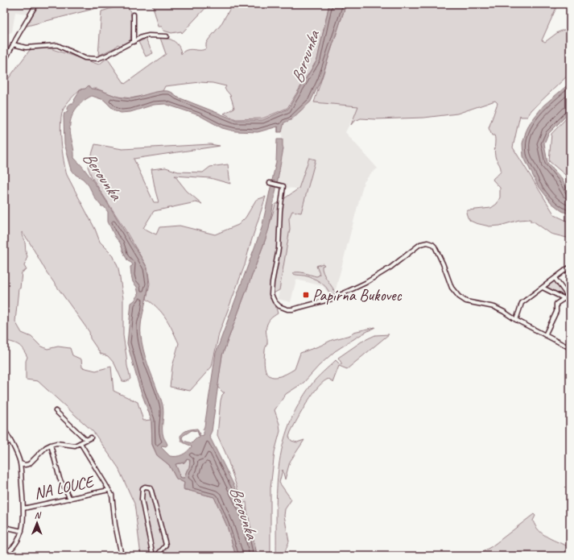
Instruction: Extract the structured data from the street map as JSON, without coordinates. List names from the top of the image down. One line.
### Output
{"streets":{"street":["NA LOUCE"]},"water":["Berounka"],"places":{"transit":["Papírna Bukovec"]},"north":"top"}
